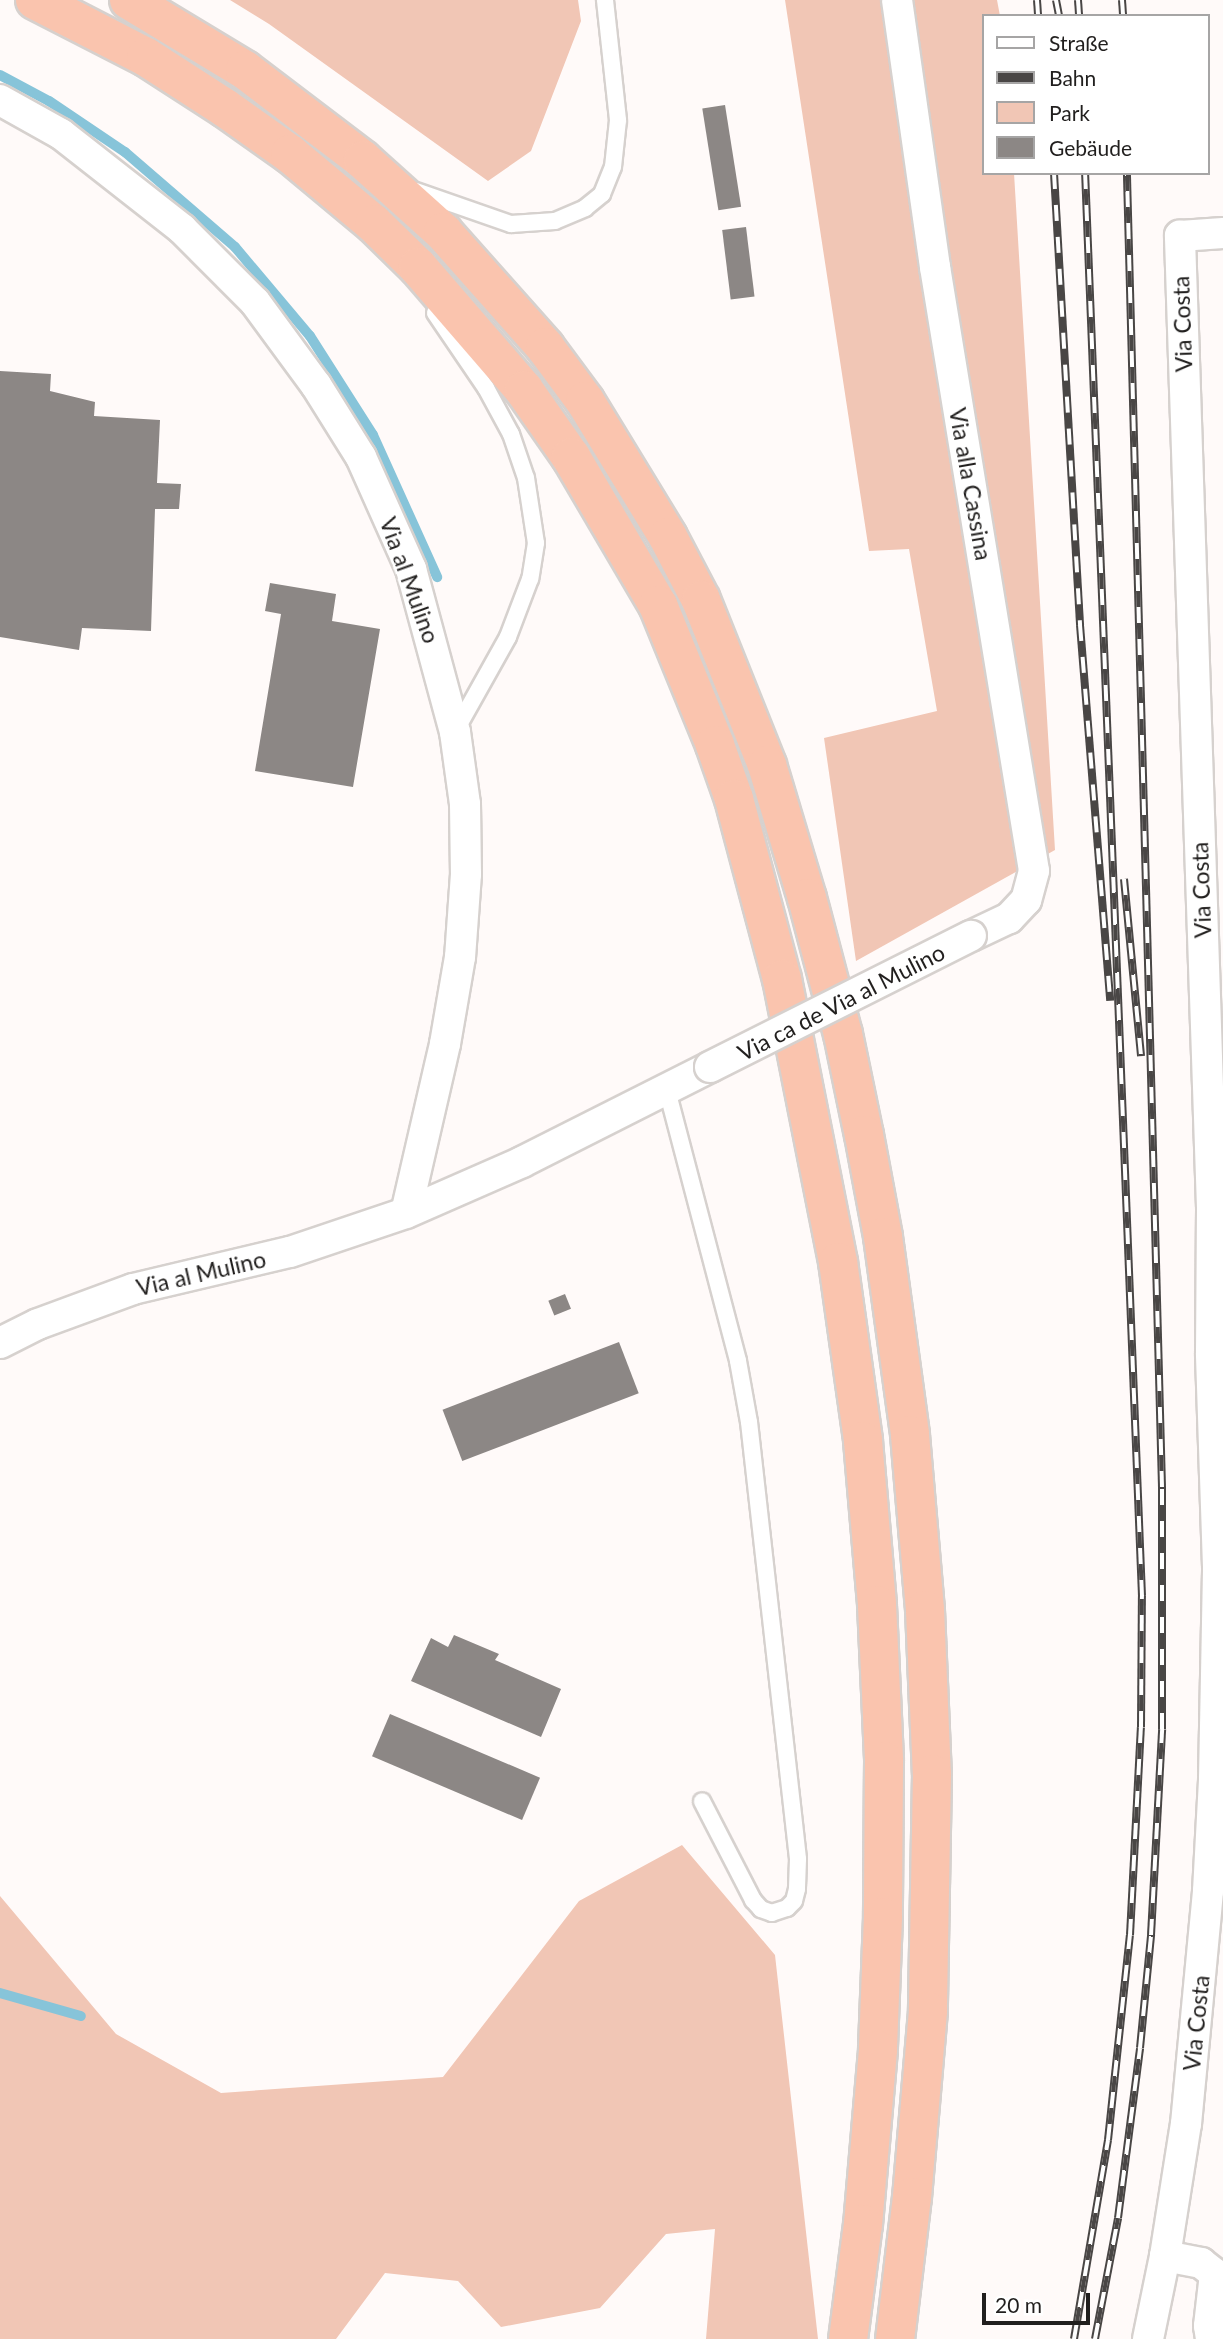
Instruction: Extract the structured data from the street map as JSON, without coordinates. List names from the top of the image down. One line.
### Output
{"streets":{"street":["Via Costa","Via alla Cassina","Via al Mulino","Via ca de Via al Mulino"]},"crossings":[["Via alla Cassina","Via ca de Via al Mulino"],["Via al Mulino","Via ca de Via al Mulino"]],"legend":["Straße","Bahn","Park","Gebäude"],"scale_bar":"20 m"}
